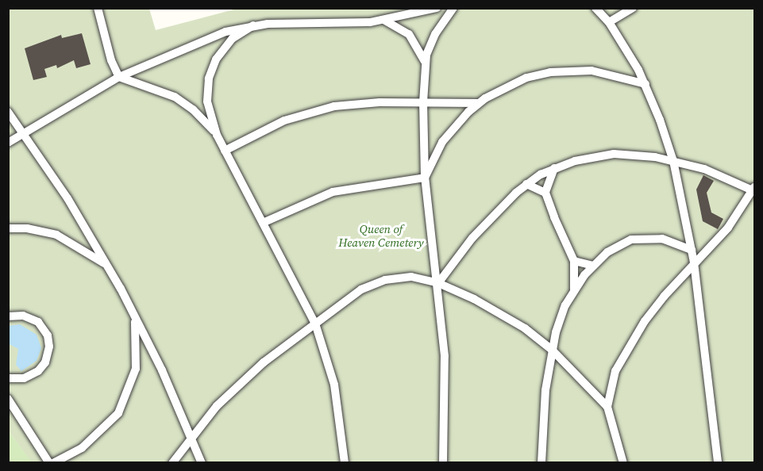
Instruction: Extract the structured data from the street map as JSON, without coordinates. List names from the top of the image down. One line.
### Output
{"parks":["Queen of Heaven Cemetery"]}
